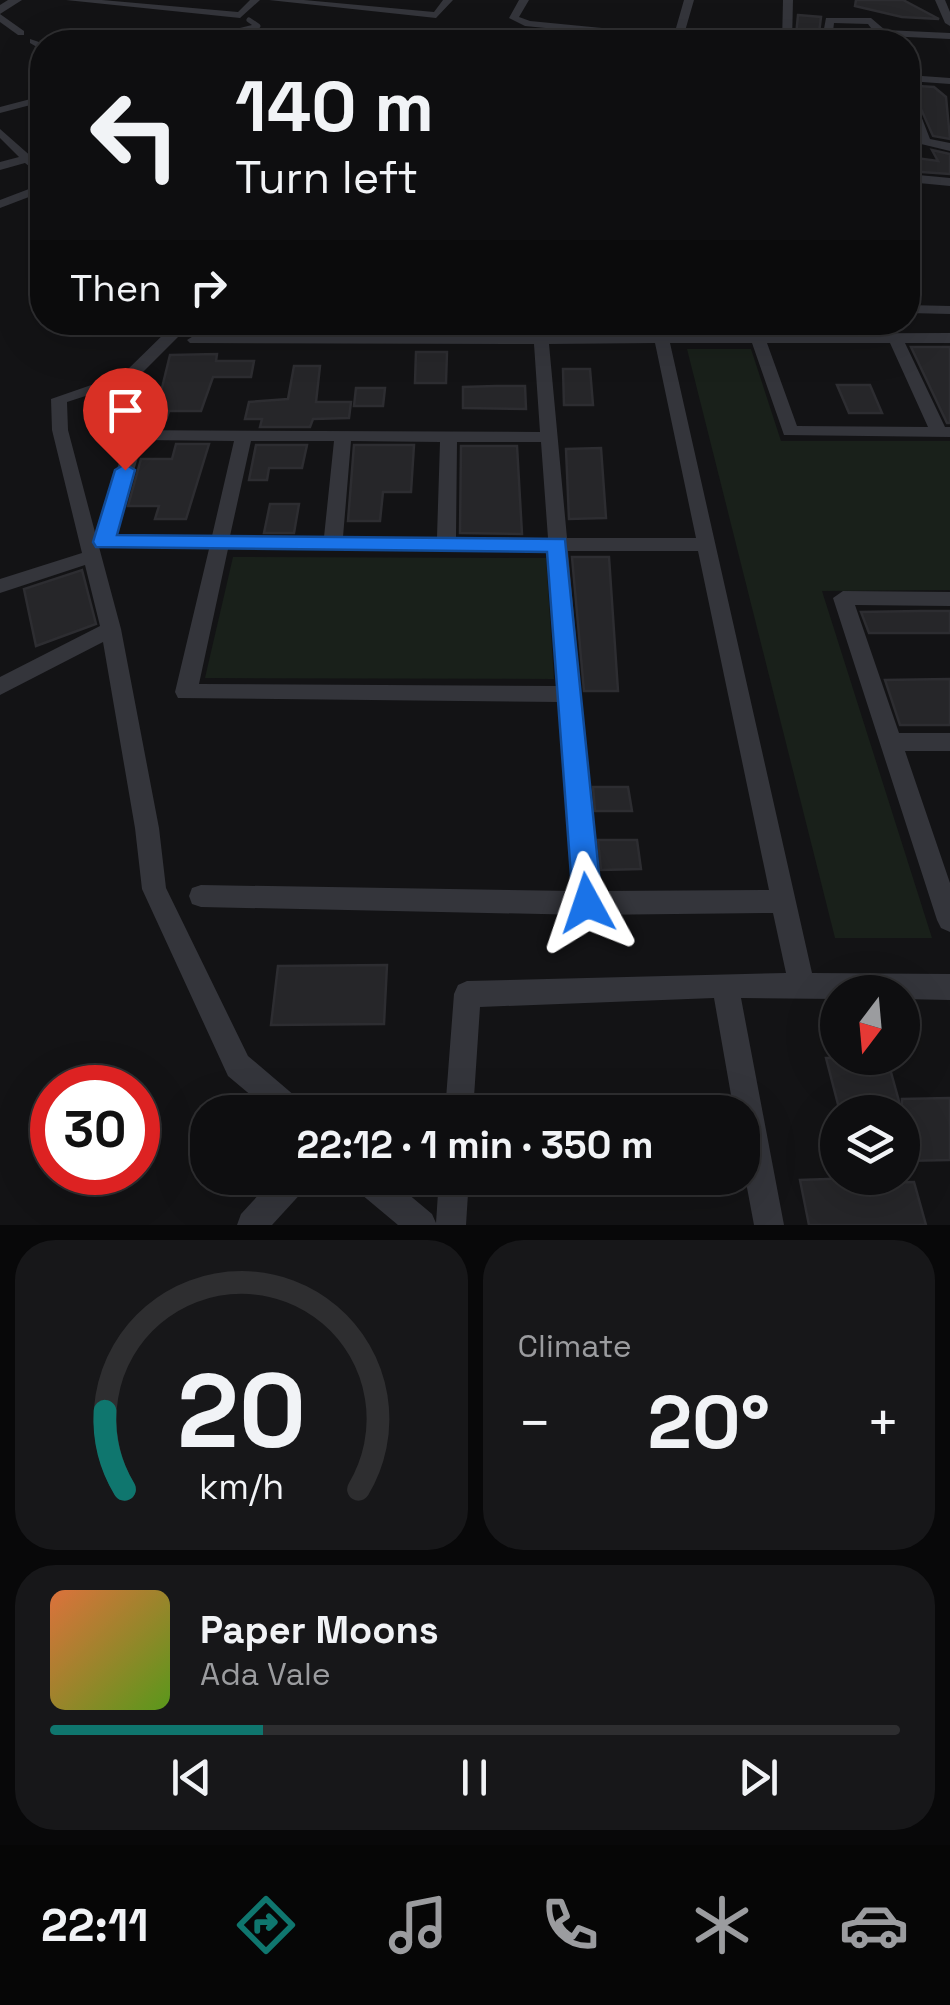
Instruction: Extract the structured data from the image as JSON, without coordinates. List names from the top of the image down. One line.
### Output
{"north":"bottom","page":{"turn":["140 m","Turn left"],"then":"Then","limit":"30","trip":"22:12 · 1 min · 350 m","tile":"Climate","heat":["−","20°","+"],"song":["Paper Moons","Ada Vale"],"tabs":"22:11","gauge":["20","km/h"]}}
